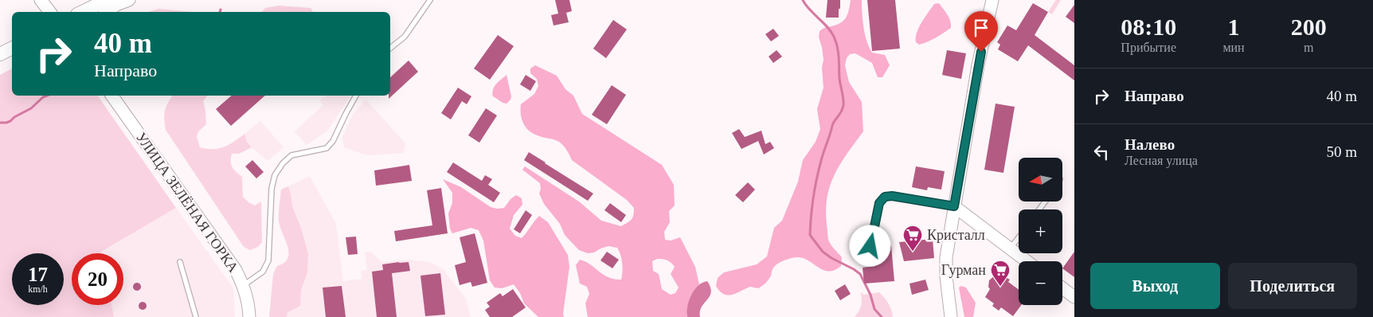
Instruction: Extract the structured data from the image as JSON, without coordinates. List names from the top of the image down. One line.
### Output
{"streets":{"street":["УЛИЦА ЗЕЛЁНАЯ ГОРКА"]},"places":{"supermarket":["Кристалл","Гурман"]},"north":"left","page":{"eta":["08:10","Прибытие","1","мин","200","m"],"turn":["40 m","Направо"],"list":[{"name":"Направо","value":"40 m"},{"name":"Налево","note":"Лесная улица","value":"50 m"}],"map_buttons":["+","−"],"speed":"17 km/h","limit":"20","buttons":["Выход","Поделиться"]}}
